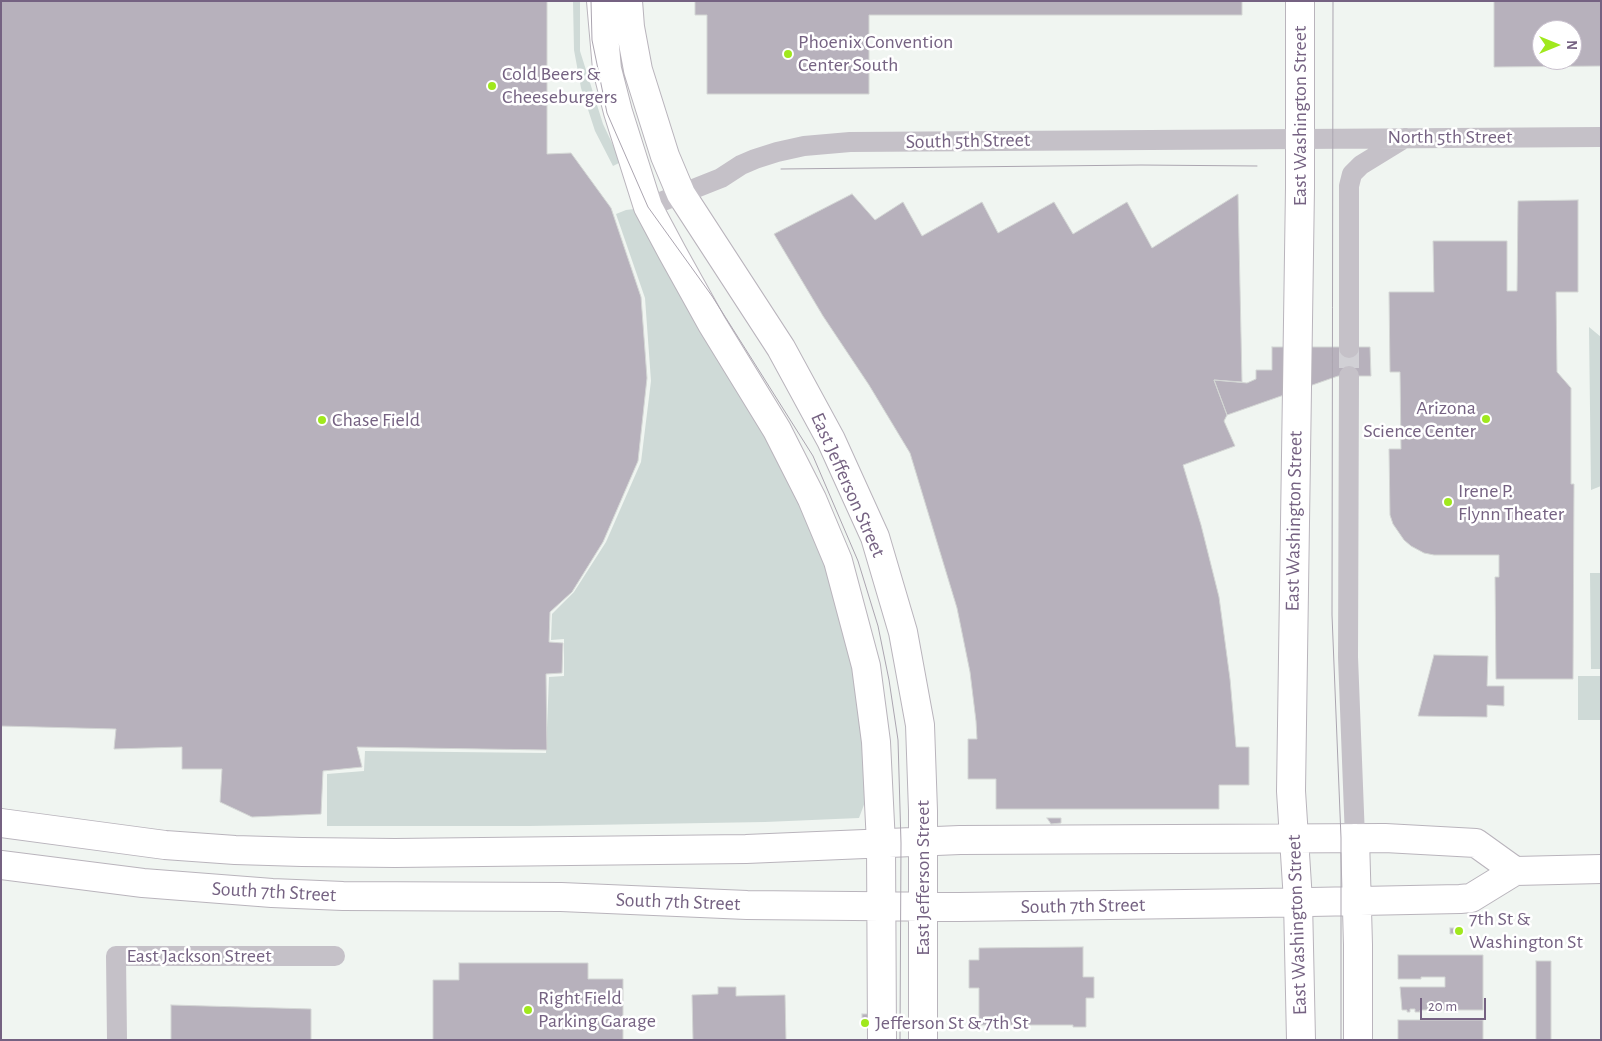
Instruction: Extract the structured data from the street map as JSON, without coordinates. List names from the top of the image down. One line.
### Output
{"streets":{"main road":["East Washington Street","East Jefferson Street","South 7th Street"],"street":["North 5th Street","South 5th Street","East Jackson Street"]},"crossings":[["East Washington Street","North 5th Street"],["East Washington Street","South 5th Street"],["East Washington Street","South 7th Street"],["North 5th Street","South 5th Street"],["South 5th Street","East Jefferson Street"],["East Jefferson Street","South 7th Street"]],"places":["Phoenix Convention Center South","Cold Beers & Cheeseburgers","Arizona Science Center","Chase Field","Irene P. Flynn Theater","7th St & Washington St","Right Field Parking Garage","Jefferson St & 7th St"],"scale_bar":"20 m","north":"right"}
